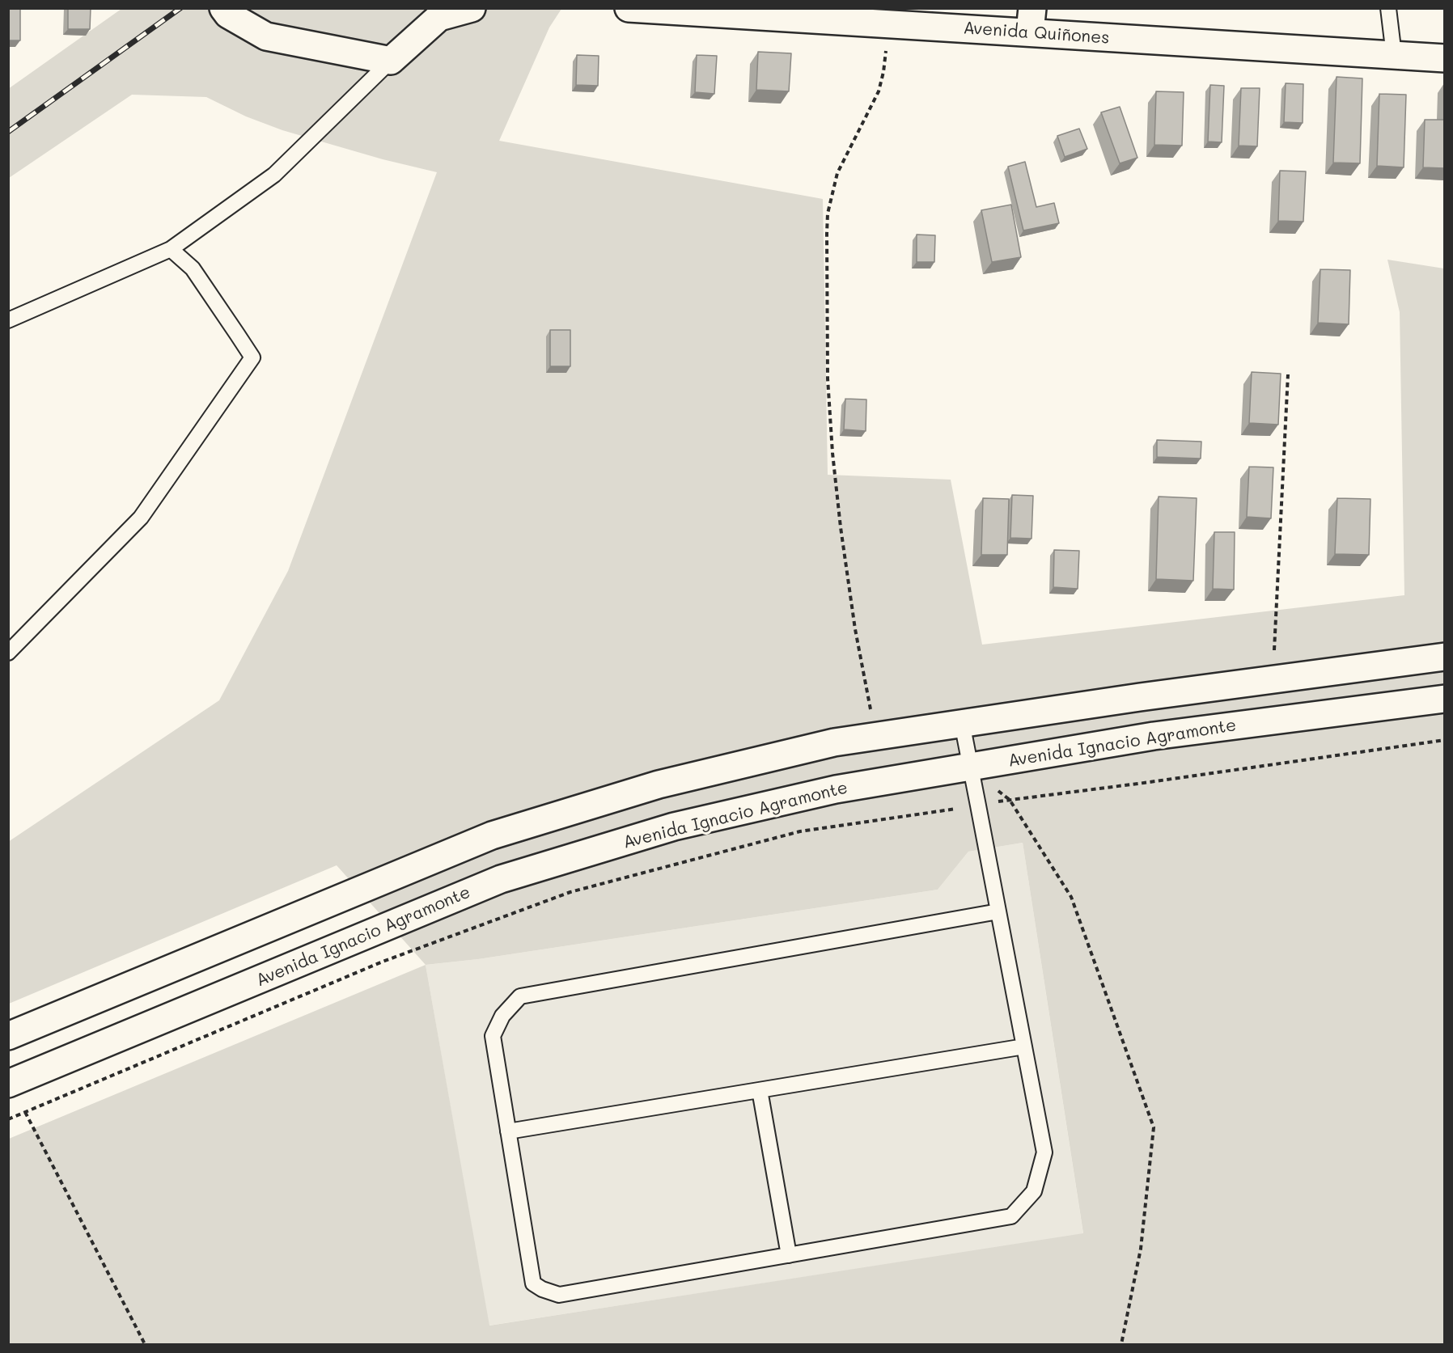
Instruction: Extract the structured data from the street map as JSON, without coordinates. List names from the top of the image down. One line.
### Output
{"streets":{"main road":["Avenida Quiñones","Avenida Ignacio Agramonte"]}}
